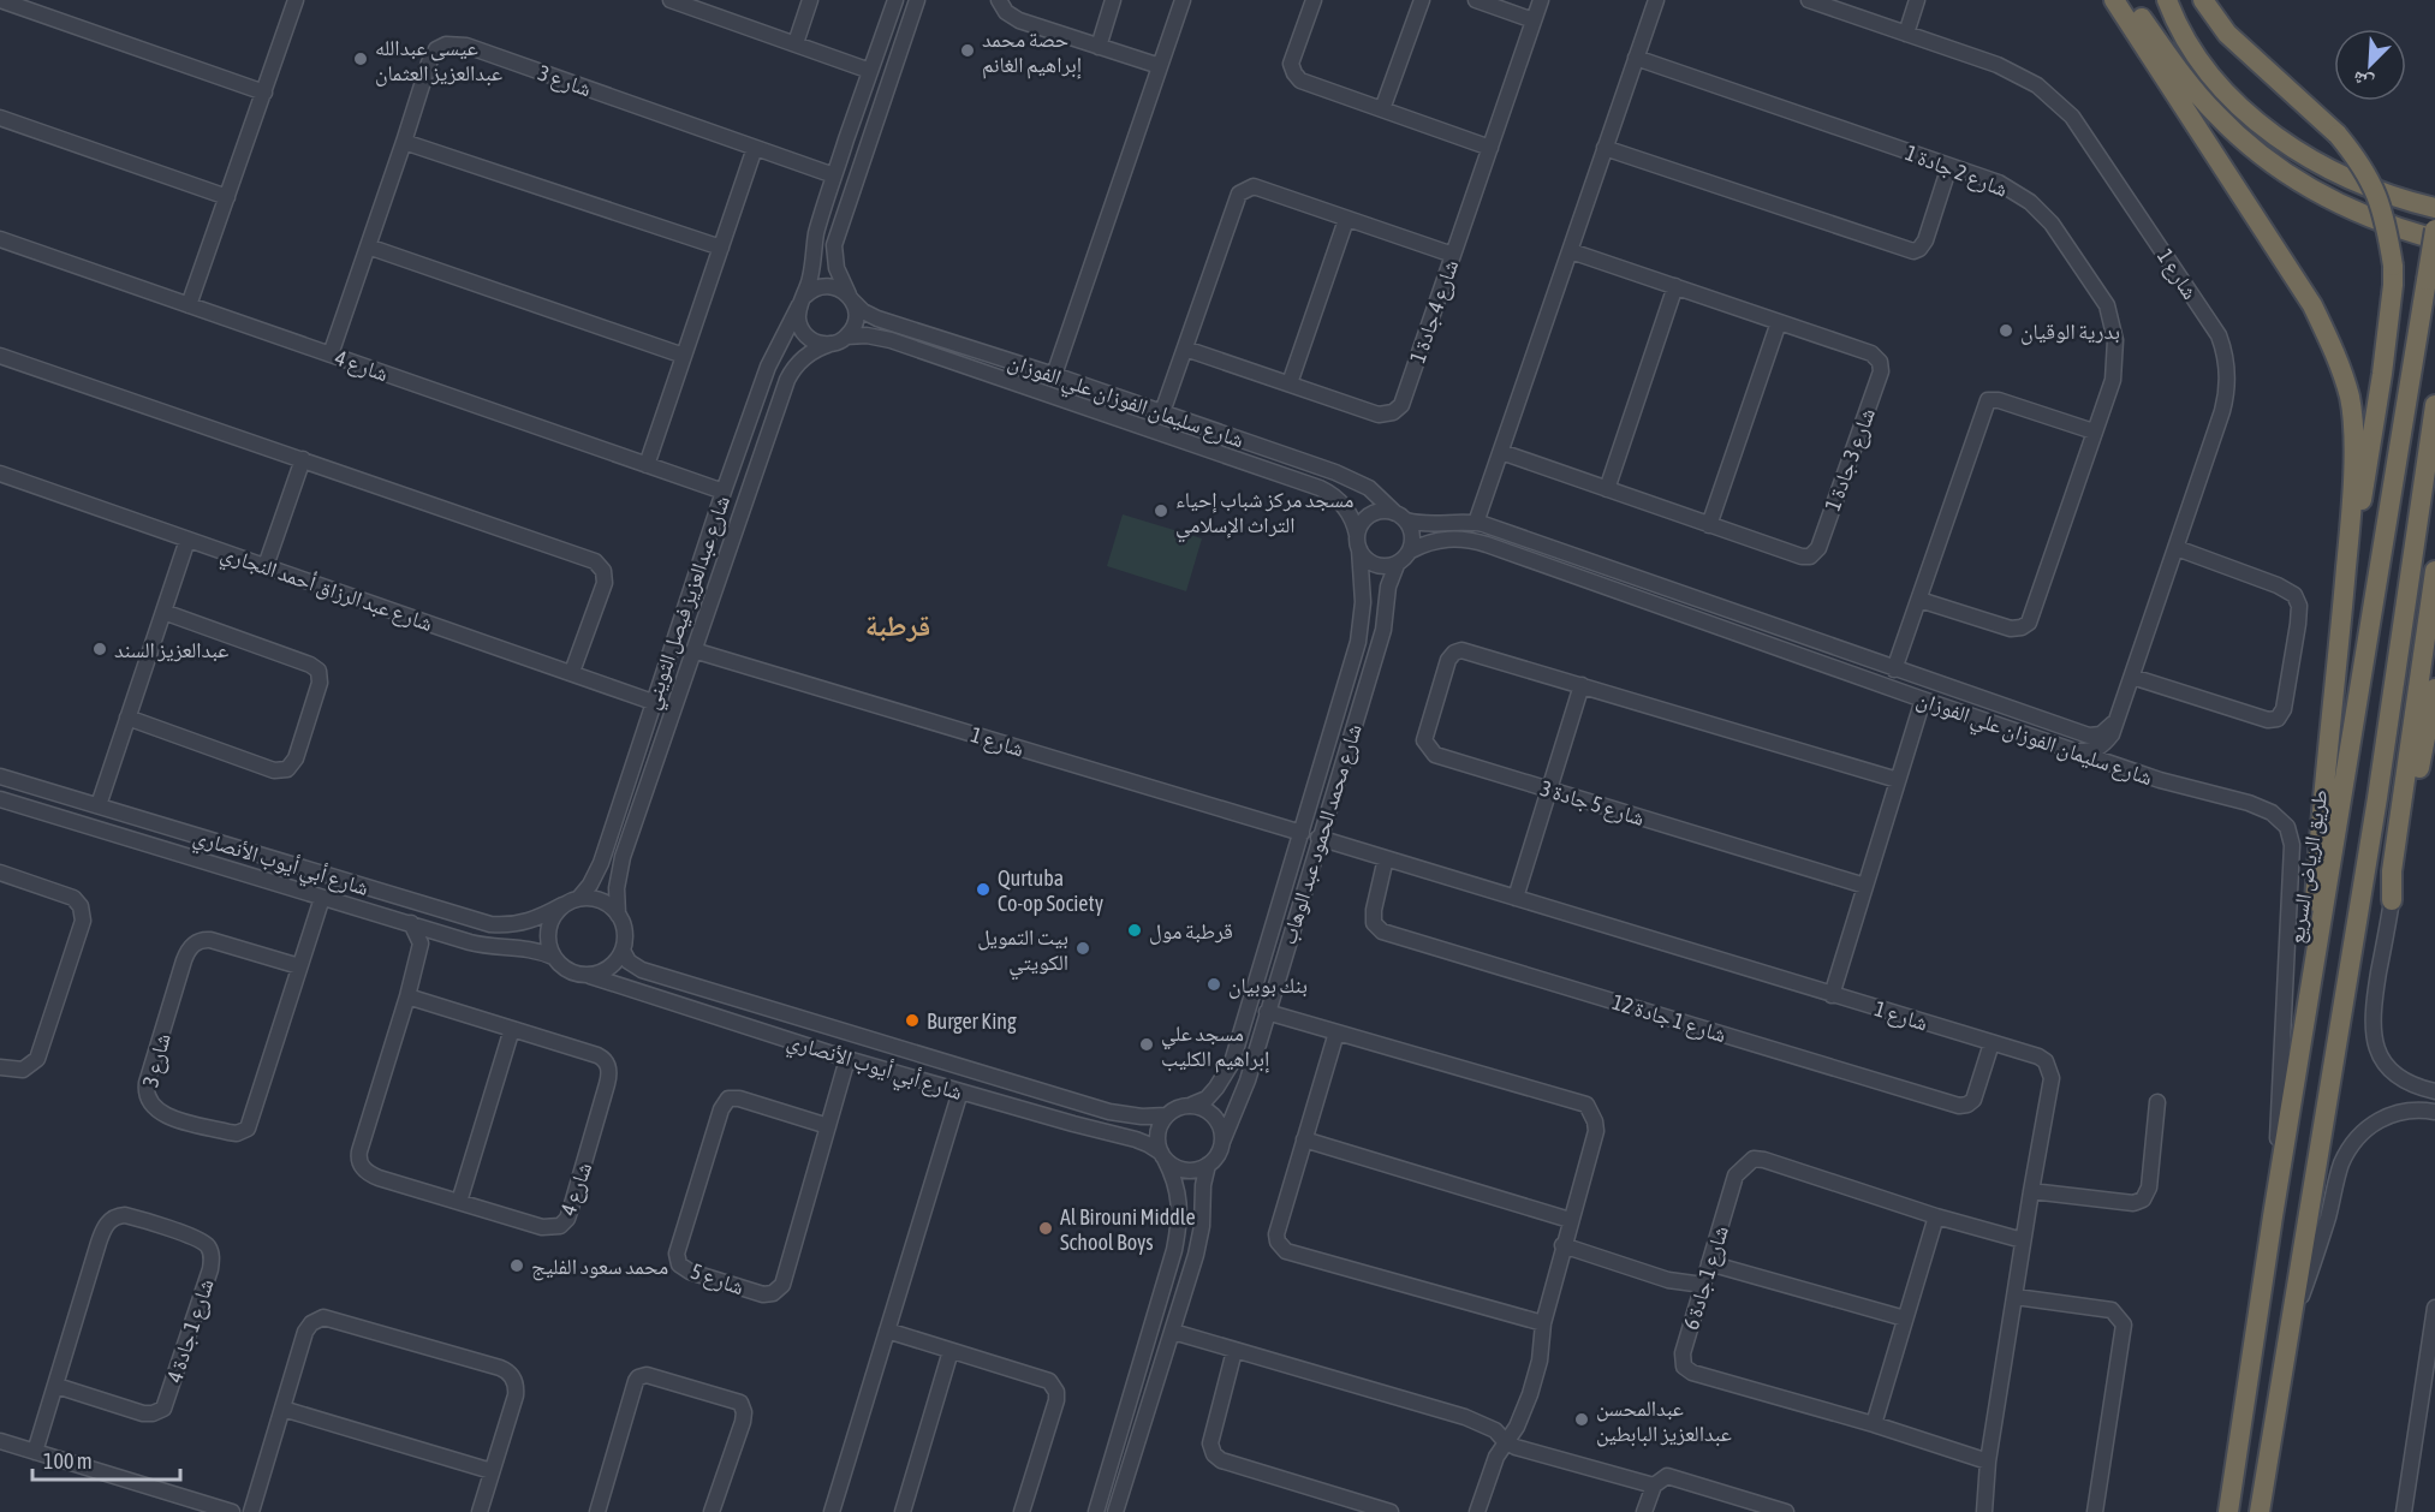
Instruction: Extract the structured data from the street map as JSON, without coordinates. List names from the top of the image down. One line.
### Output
{"streets":{"highway":["طريق الرياض السريع"],"street":["شارع 3","شارع 2 جادة 1","شارع 1","شارع 4 جادة 1","شارع 4","شارع سليمان الفوزان علي الفوزان","شارع 3 جادة 1","شارع عبد الرزاق أحمد النجاري","شارع عبدالعزيز فيصل الثويني","شارع 5 جادة 3","شارع محمد الحمود عبد الوهاب","شارع أبي أيوب الأنصاري","شارع 1 جادة 12","شارع 1 جادة 6","شارع 5","شارع 1 جادة 4"]},"crossings":[["شارع 3","شارع 4"],["شارع 3","شارع عبدالعزيز فيصل الثويني"],["شارع 3","شارع أبي أيوب الأنصاري"],["شارع 1","شارع سليمان الفوزان علي الفوزان"],["شارع 1","شارع عبدالعزيز فيصل الثويني"],["شارع 1","شارع محمد الحمود عبد الوهاب"],["شارع 1","شارع 1 جادة 12"],["شارع 1","شارع 1 جادة 6"],["شارع 4","شارع عبدالعزيز فيصل الثويني"],["شارع سليمان الفوزان علي الفوزان","شارع عبدالعزيز فيصل الثويني"],["شارع سليمان الفوزان علي الفوزان","شارع محمد الحمود عبد الوهاب"],["شارع سليمان الفوزان علي الفوزان","طريق الرياض السريع"],["شارع عبد الرزاق أحمد النجاري","شارع عبدالعزيز فيصل الثويني"],["شارع عبدالعزيز فيصل الثويني","شارع أبي أيوب الأنصاري"],["شارع محمد الحمود عبد الوهاب","شارع أبي أيوب الأنصاري"],["شارع أبي أيوب الأنصاري","شارع 5"]],"districts":["قرطبة"],"places":["حصة محمد إبراهيم الغانم","عيسى عبدالله عبدالعزيز العثمان","بدرية الوقيان","مسجد مركز شباب إحياء التراث الإسلامي","عبدالعزيز السند","Qurtuba Co-op Society","قرطبة مول","بيت التمويل الكويتي","بنك بوبيان","Burger King","مسجد علي إبراهيم الكليب","Al Birouni Middle School Boys","محمد سعود الفليج","عبدالمحسن عبدالعزيز البابطين"],"scale_bar":"100 m","north":"bottom left"}
